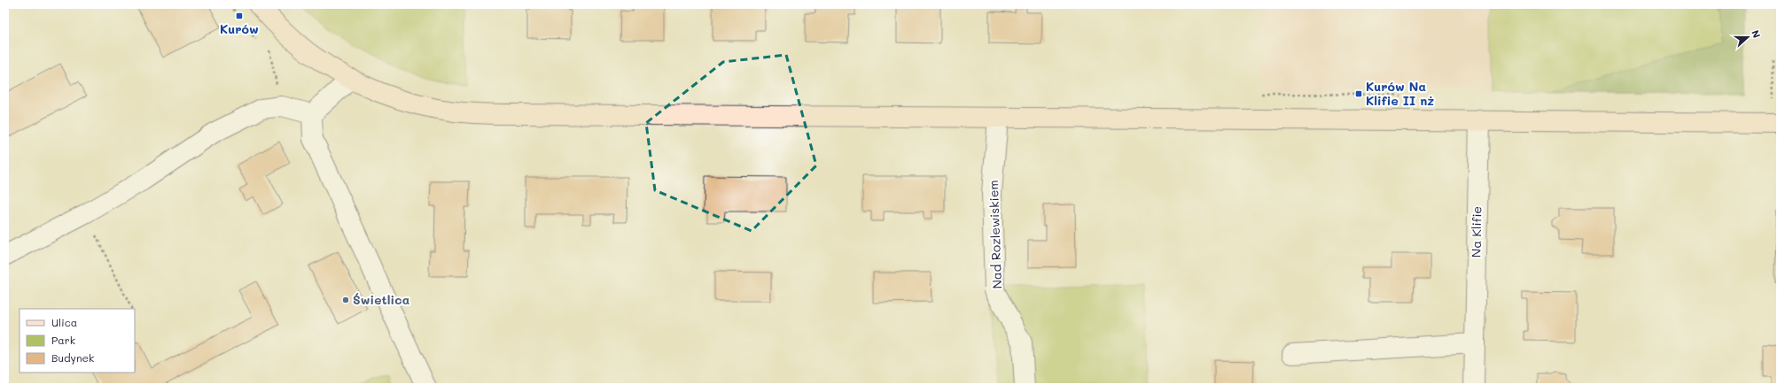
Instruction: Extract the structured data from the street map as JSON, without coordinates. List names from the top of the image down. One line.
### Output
{"streets":{"street":["Na Klifie","Nad Rozlewiskiem"]},"places":{"transit":["Kurów","Kurów Na Klifie II nż"],"other":["Świetlica"]},"legend":["Ulica","Park","Budynek"],"north":"right"}
